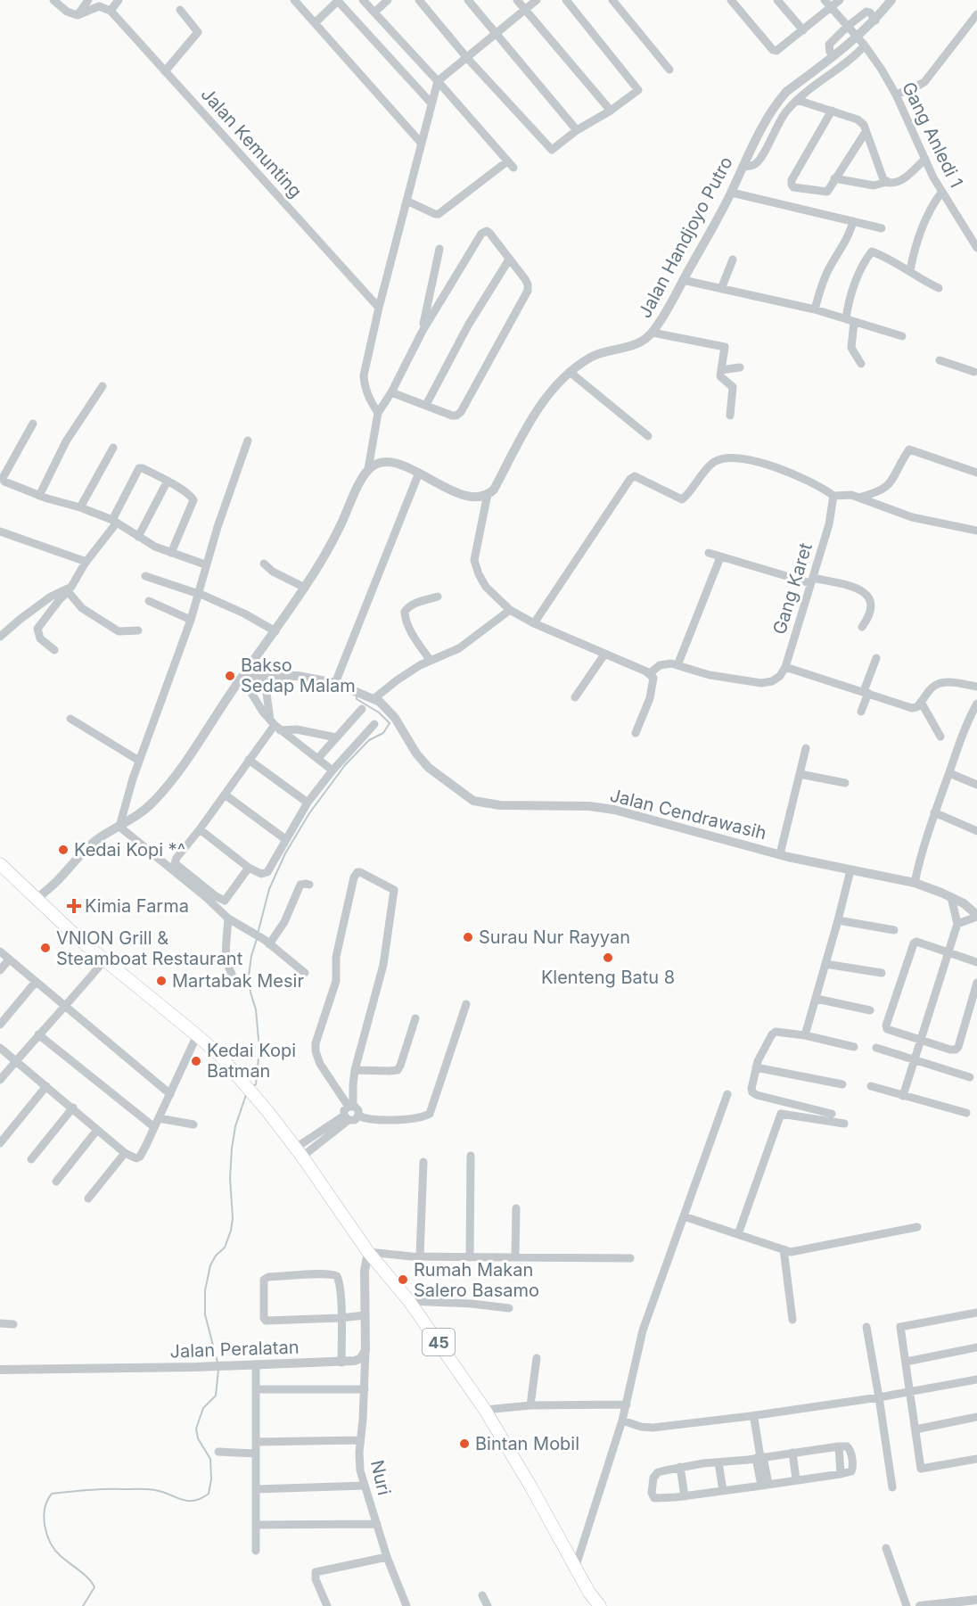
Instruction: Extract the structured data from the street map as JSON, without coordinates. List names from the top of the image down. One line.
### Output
{"streets":{"main road":["45"],"street":["Gang Anledi 1","Jalan Kemunting","Jalan Handjoyo Putro","Gang Karet","Jalan Cendrawasih","Jalan Peralatan","Nuri"]},"crossings":[["Gang Anledi 1","Jalan Handjoyo Putro"],["Jalan Peralatan","Nuri"]],"places":{"other":["Bakso Sedap Malam","Kedai Kopi *^","Surau Nur Rayyan","VNION Grill & Steamboat Restaurant","Klenteng Batu 8","Martabak Mesir","Kedai Kopi Batman","Rumah Makan Salero Basamo","Bintan Mobil"],"health":["Kimia Farma"]}}
